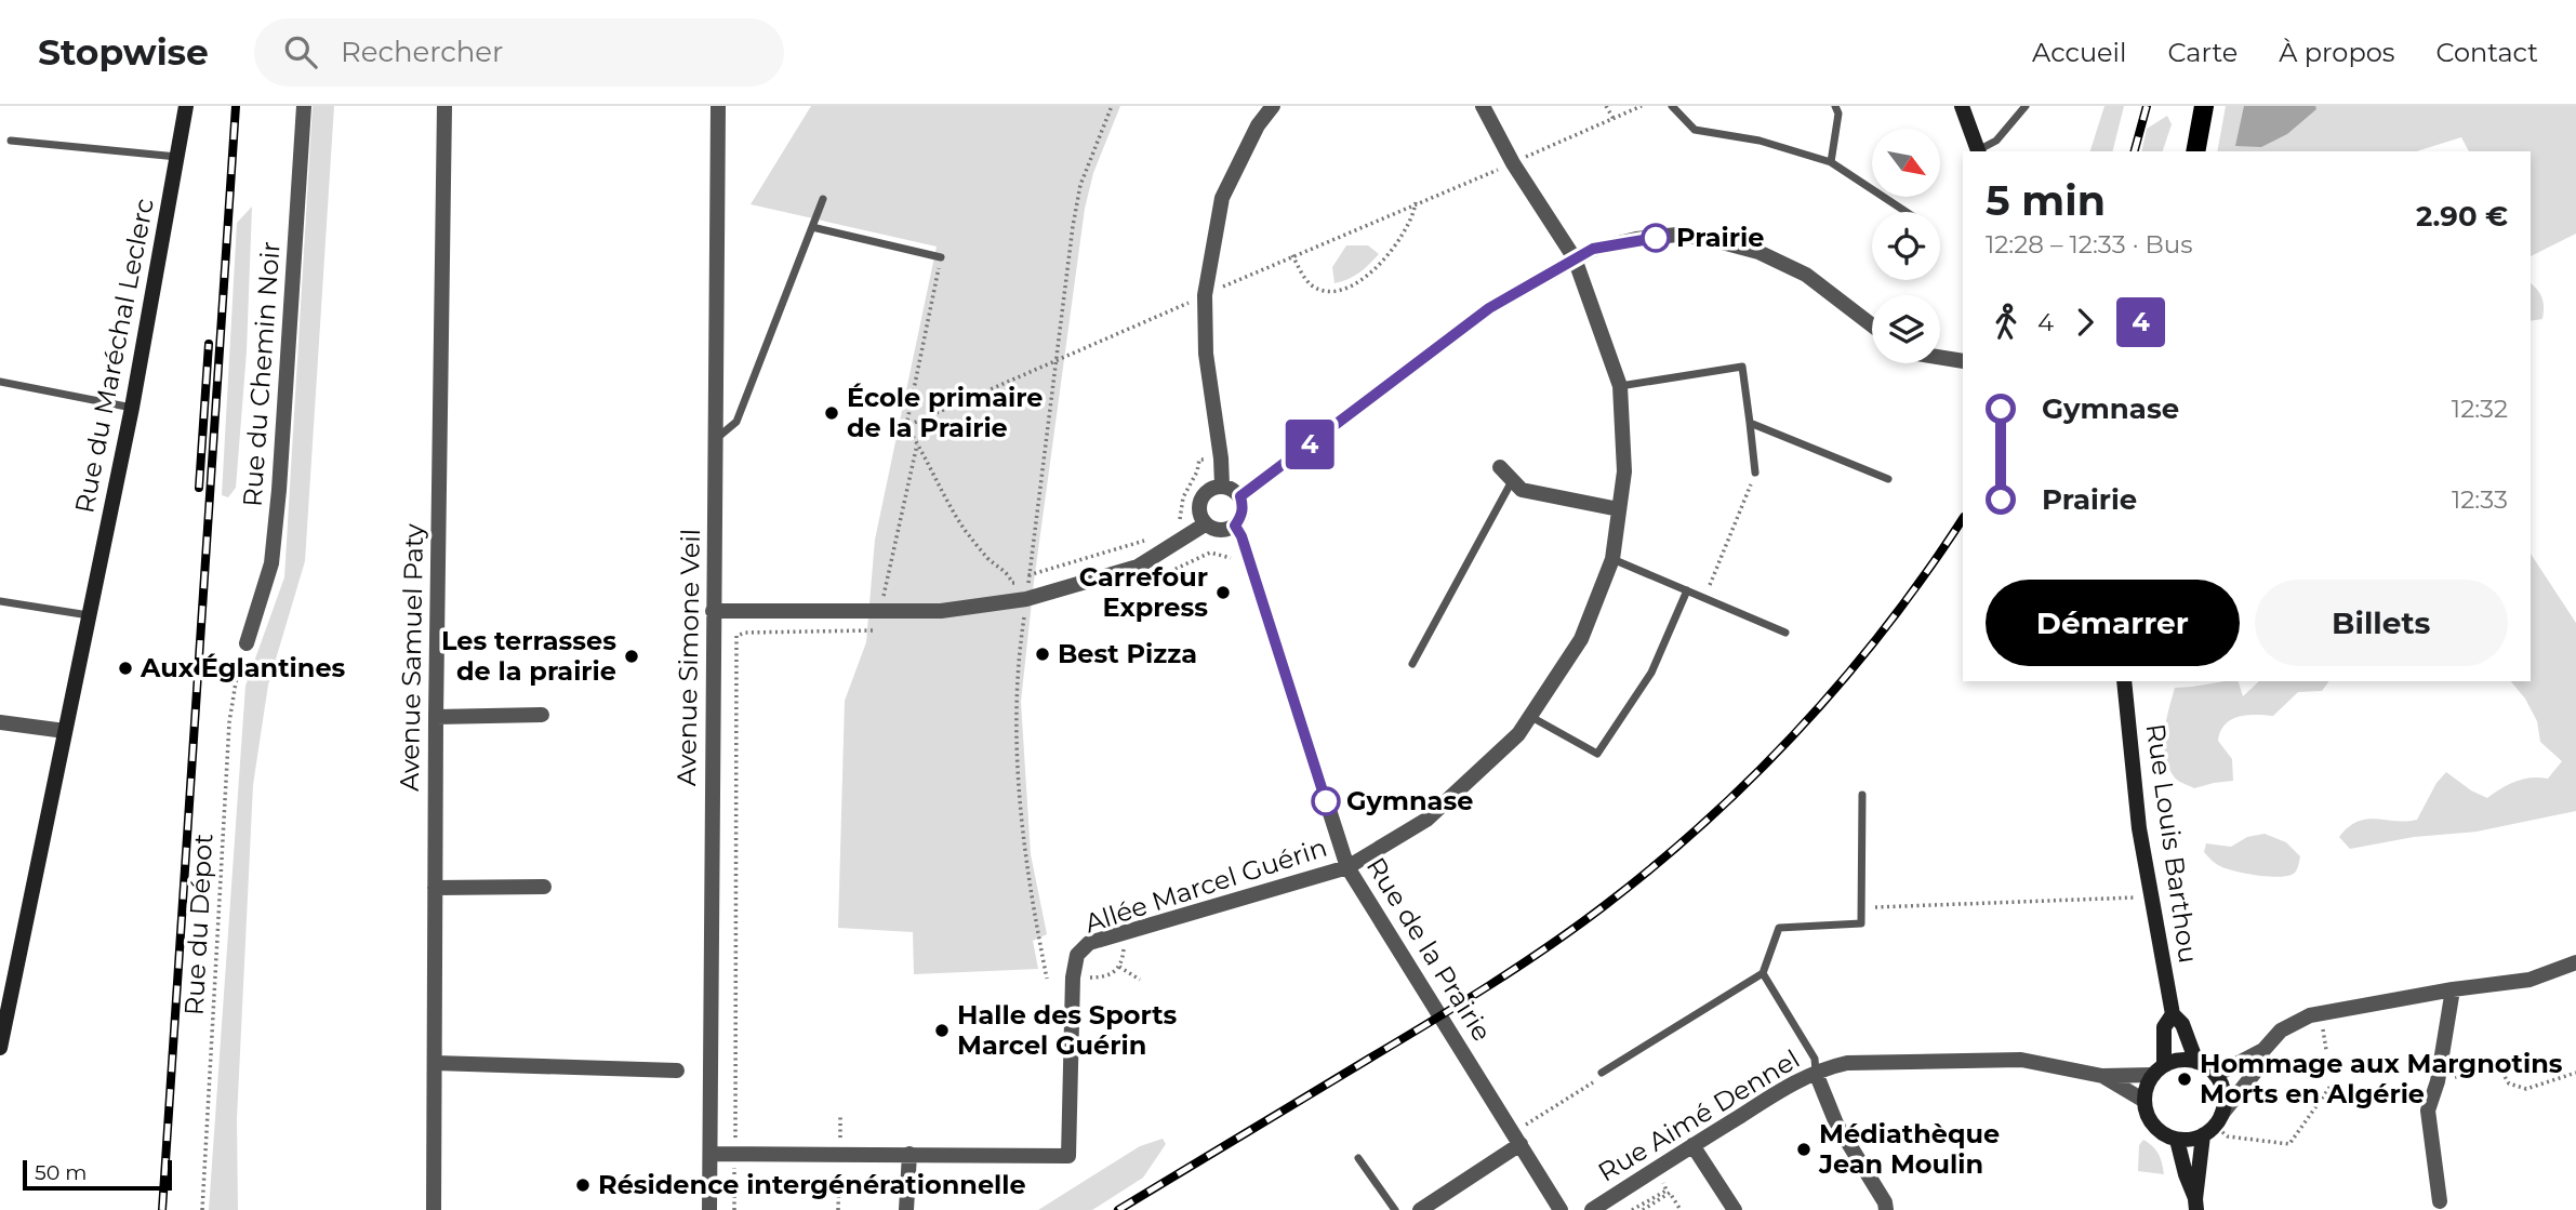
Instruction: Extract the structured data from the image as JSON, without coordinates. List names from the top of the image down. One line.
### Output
{"streets":{"main road":["Rue du Maréchal Leclerc","Rue Louis Barthou"],"street":["Rue du Chemin Noir","Avenue Samuel Paty","Avenue Simone Veil","Allée Marcel Guérin","Rue de la Prairie","Rue Aimé Dennel"],"path":["Rue du Dépot"]},"crossings":[["Rue du Chemin Noir","Rue du Dépot"],["Avenue Simone Veil","Allée Marcel Guérin"],["Rue Louis Barthou","Rue Aimé Dennel"],["Allée Marcel Guérin","Rue de la Prairie"]],"places":["Prairie","École primaire de la Prairie","Carrefour Express","Best Pizza","Les terrasses de la prairie","Aux Églantines","Gymnase","Halle des Sports Marcel Guérin","Hommage aux Margnotins Morts en Algérie","Médiathèque Jean Moulin","Résidence intergénérationnelle"],"lines":["bus line 4"],"scale_bar":"50 m","north":"bottom right","page":{"header":"Stopwise","search":"Rechercher","nav":["Accueil","Carte","À propos","Contact"],"on_map":"4","heading":["5 min","12:28 – 12:33 · Bus","2.90 €"],"legs":["4","4"],"list":[{"name":"Gymnase","value":"12:32"},{"name":"Prairie","value":"12:33"}],"buttons":["Démarrer","Billets"],"scale":"50 m"}}
